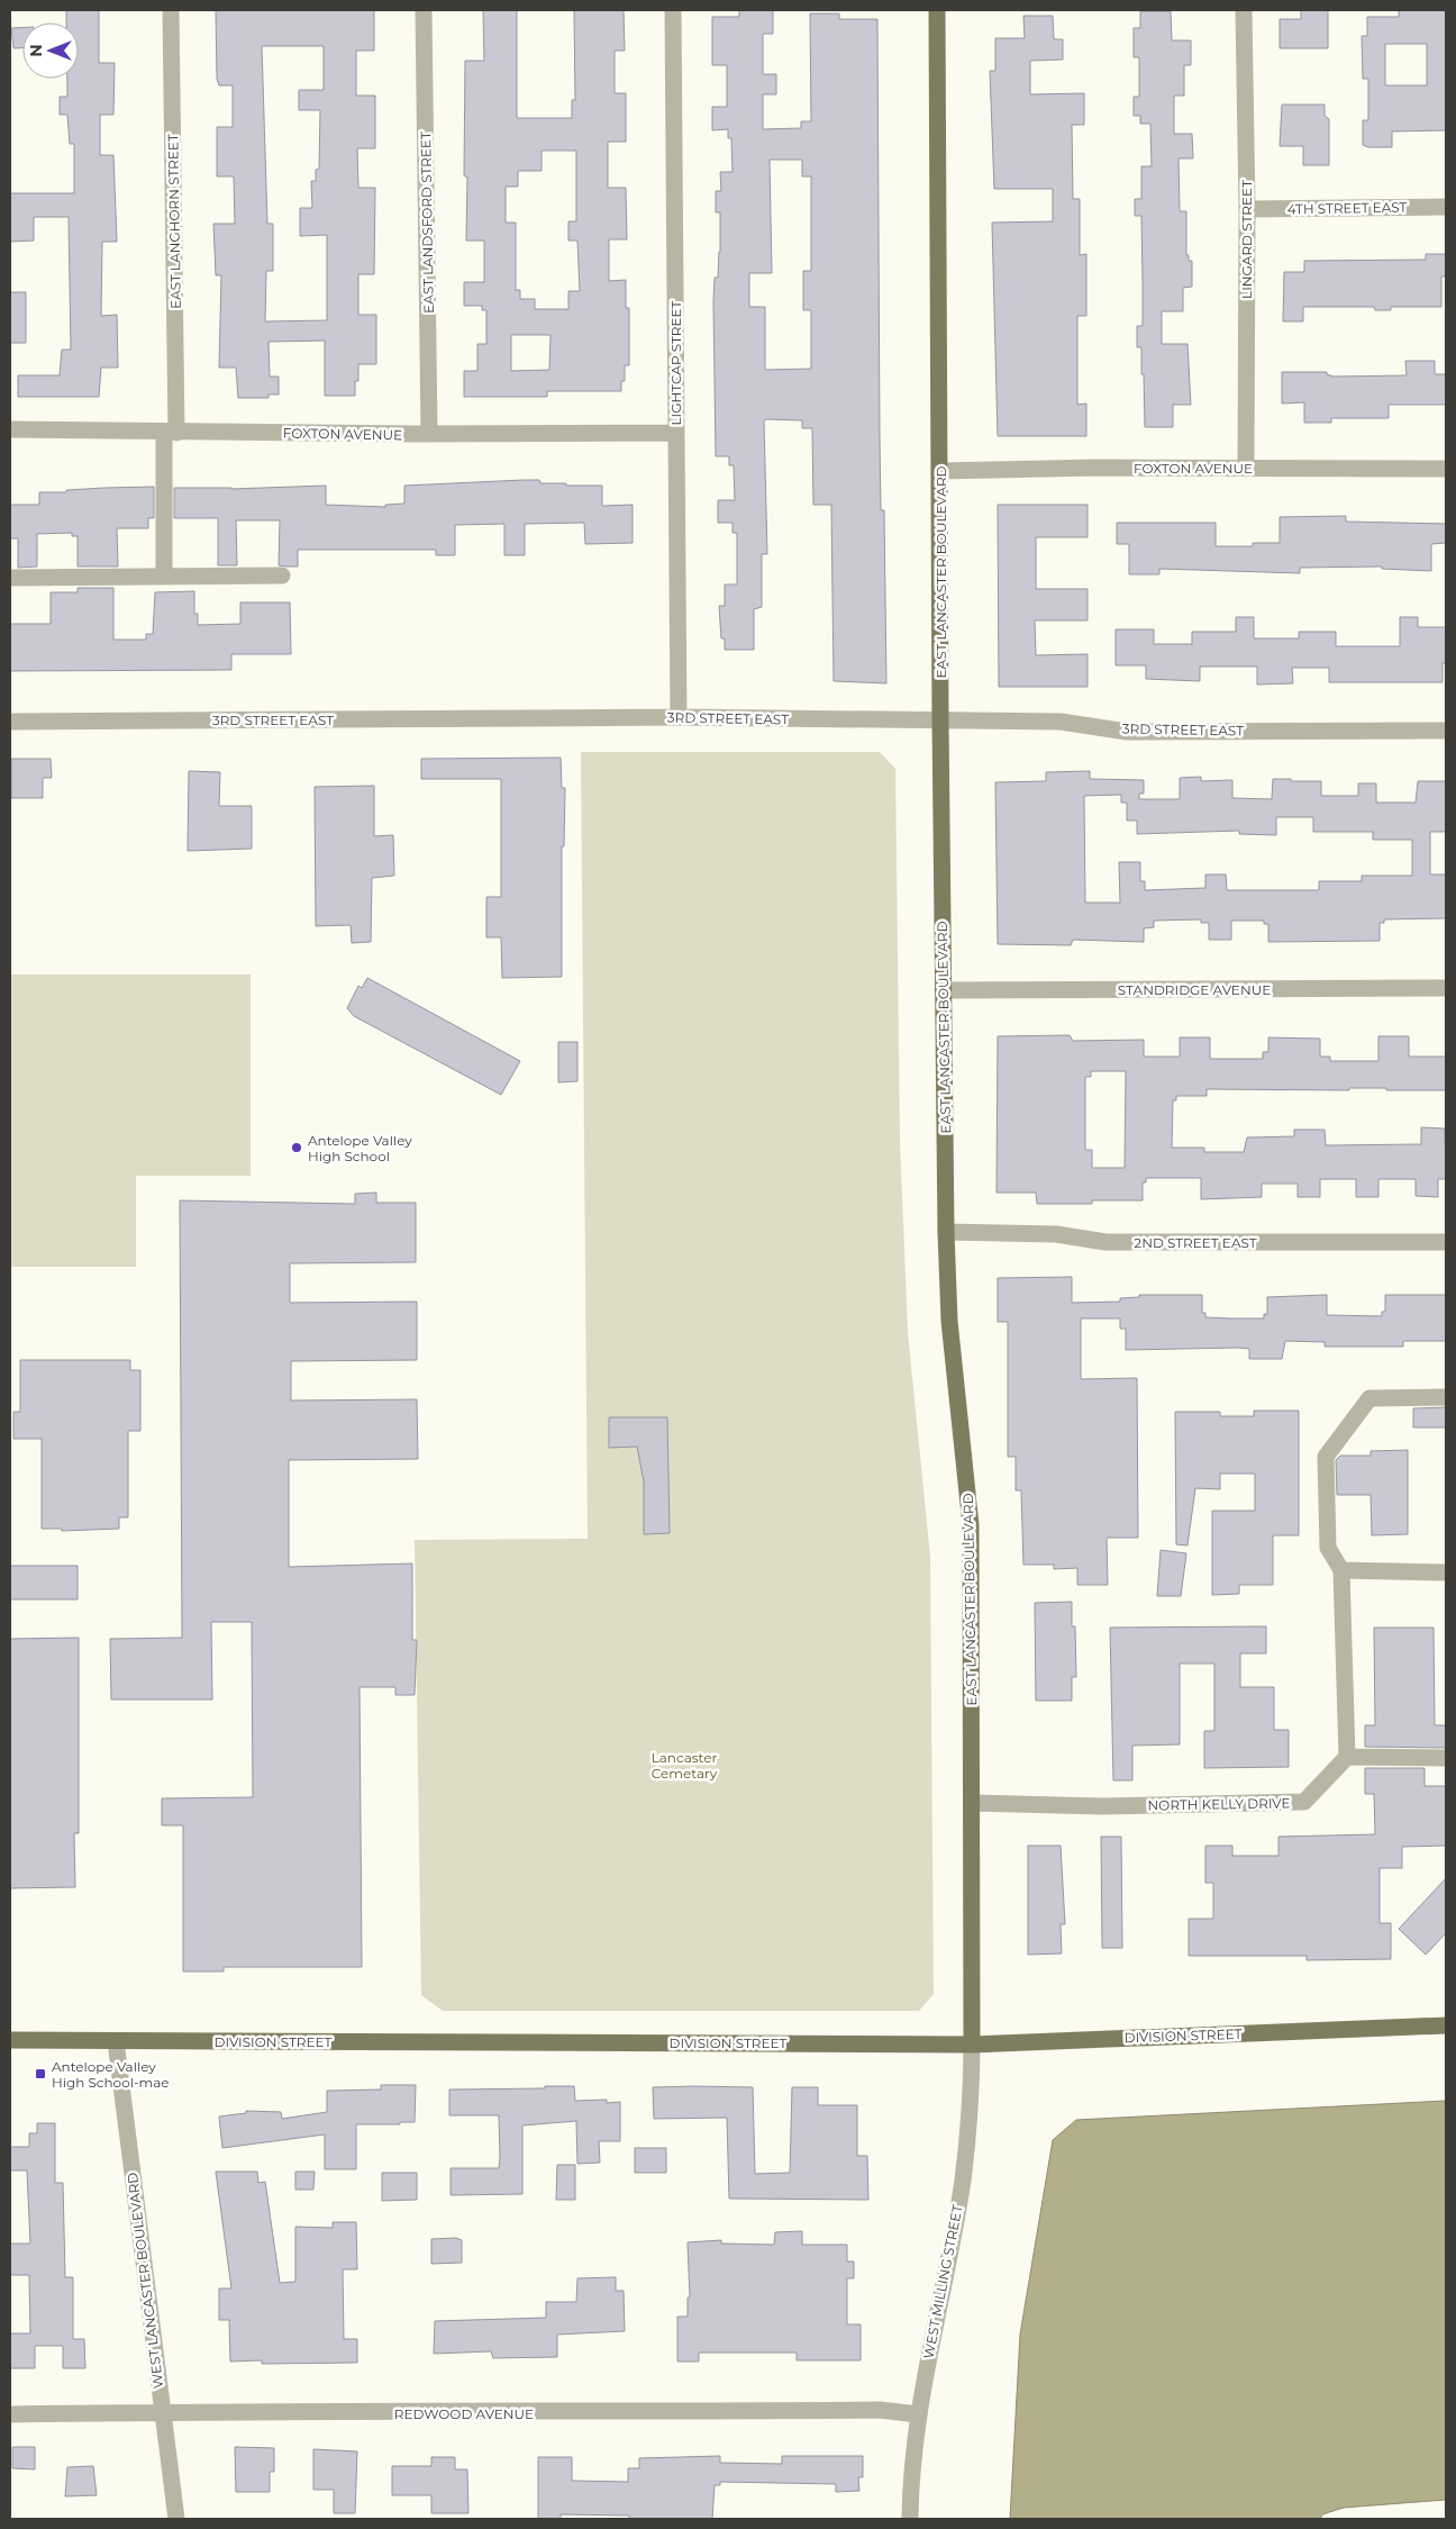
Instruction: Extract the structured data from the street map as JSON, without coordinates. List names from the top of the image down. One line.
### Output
{"streets":{"main road":["EAST LANCASTER BOULEVARD","DIVISION STREET"],"street":["4TH STREET EAST","EAST LANGHORN STREET","EAST LANDSFORD STREET","LINGARD STREET","LIGHTCAP STREET","FOXTON AVENUE","3RD STREET EAST","STANDRIDGE AVENUE","2ND STREET EAST","NORTH KELLY DRIVE","WEST LANCASTER BOULEVARD","WEST MILLING STREET","REDWOOD AVENUE"]},"crossings":[["4TH STREET EAST","LINGARD STREET"],["EAST LANGHORN STREET","FOXTON AVENUE"],["EAST LANDSFORD STREET","FOXTON AVENUE"],["LINGARD STREET","FOXTON AVENUE"],["LIGHTCAP STREET","FOXTON AVENUE"],["LIGHTCAP STREET","3RD STREET EAST"],["FOXTON AVENUE","EAST LANCASTER BOULEVARD"],["EAST LANCASTER BOULEVARD","3RD STREET EAST"],["EAST LANCASTER BOULEVARD","STANDRIDGE AVENUE"],["EAST LANCASTER BOULEVARD","2ND STREET EAST"],["EAST LANCASTER BOULEVARD","NORTH KELLY DRIVE"],["EAST LANCASTER BOULEVARD","DIVISION STREET"],["EAST LANCASTER BOULEVARD","WEST MILLING STREET"],["DIVISION STREET","WEST LANCASTER BOULEVARD"],["DIVISION STREET","WEST MILLING STREET"],["WEST LANCASTER BOULEVARD","REDWOOD AVENUE"],["WEST MILLING STREET","REDWOOD AVENUE"]],"parks":["Lancaster Cemetary"],"places":{"other":["Antelope Valley High School"],"transit":["Antelope Valley High School-mae"]},"north":"left"}
